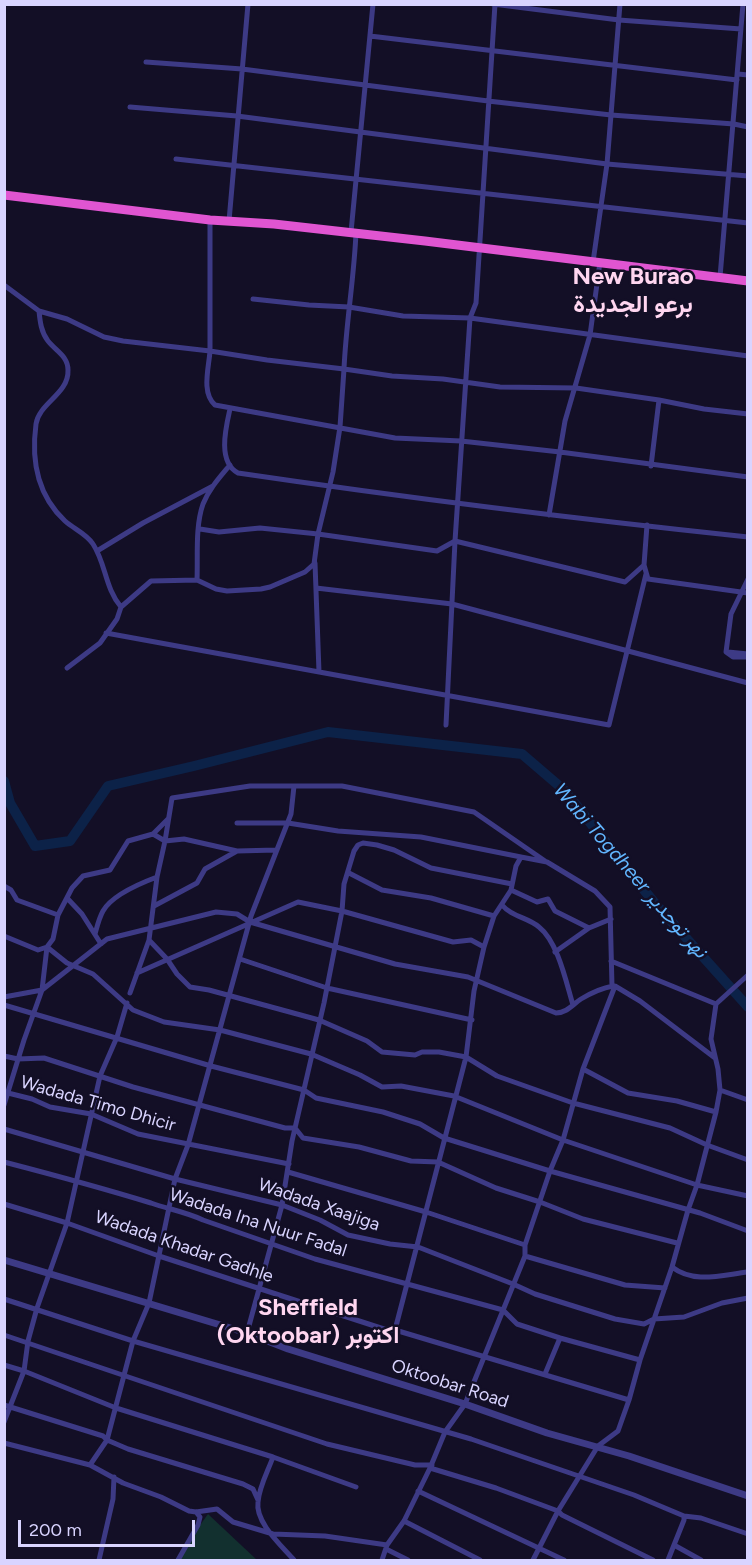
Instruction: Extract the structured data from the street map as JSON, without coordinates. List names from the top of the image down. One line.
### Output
{"streets":{"street":["Wadada Timo Dhicir","Wadada Xaajiga","Wadada Ina Nuur Fadal","Wadada Khadar Gadhle","Oktoobar Road"]},"districts":["New Burao برعو الجديدة","Sheffield (Oktoobar) اكتوبر"],"water":["Wabi Togdheer نهر توجدير"],"scale_bar":"200 m"}
